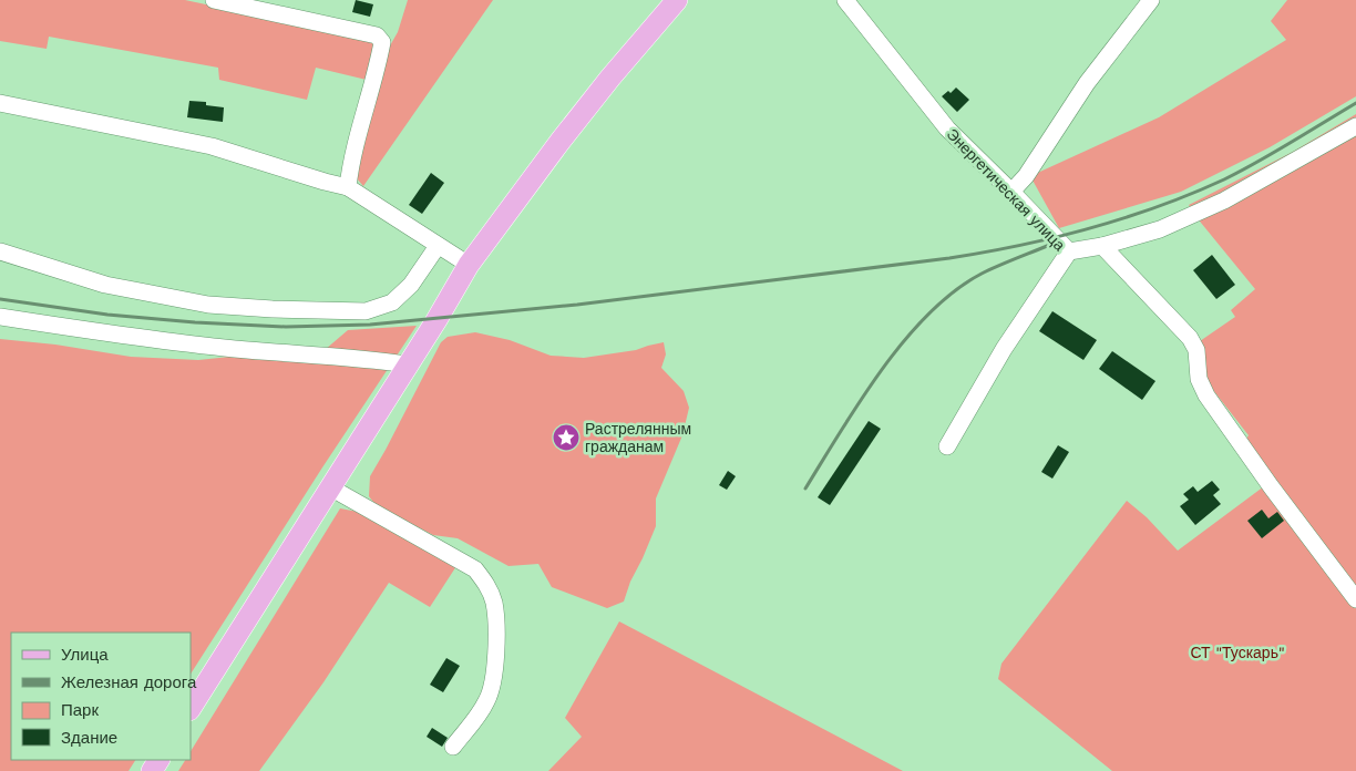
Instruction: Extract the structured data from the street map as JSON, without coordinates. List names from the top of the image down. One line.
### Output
{"streets":{"street":["Энергетическая улица"]},"parks":["СТ \"Тускарь\""],"places":{"place":["Растрелянным гражданам"]},"legend":["Улица","Железная дорога","Парк","Здание"]}
